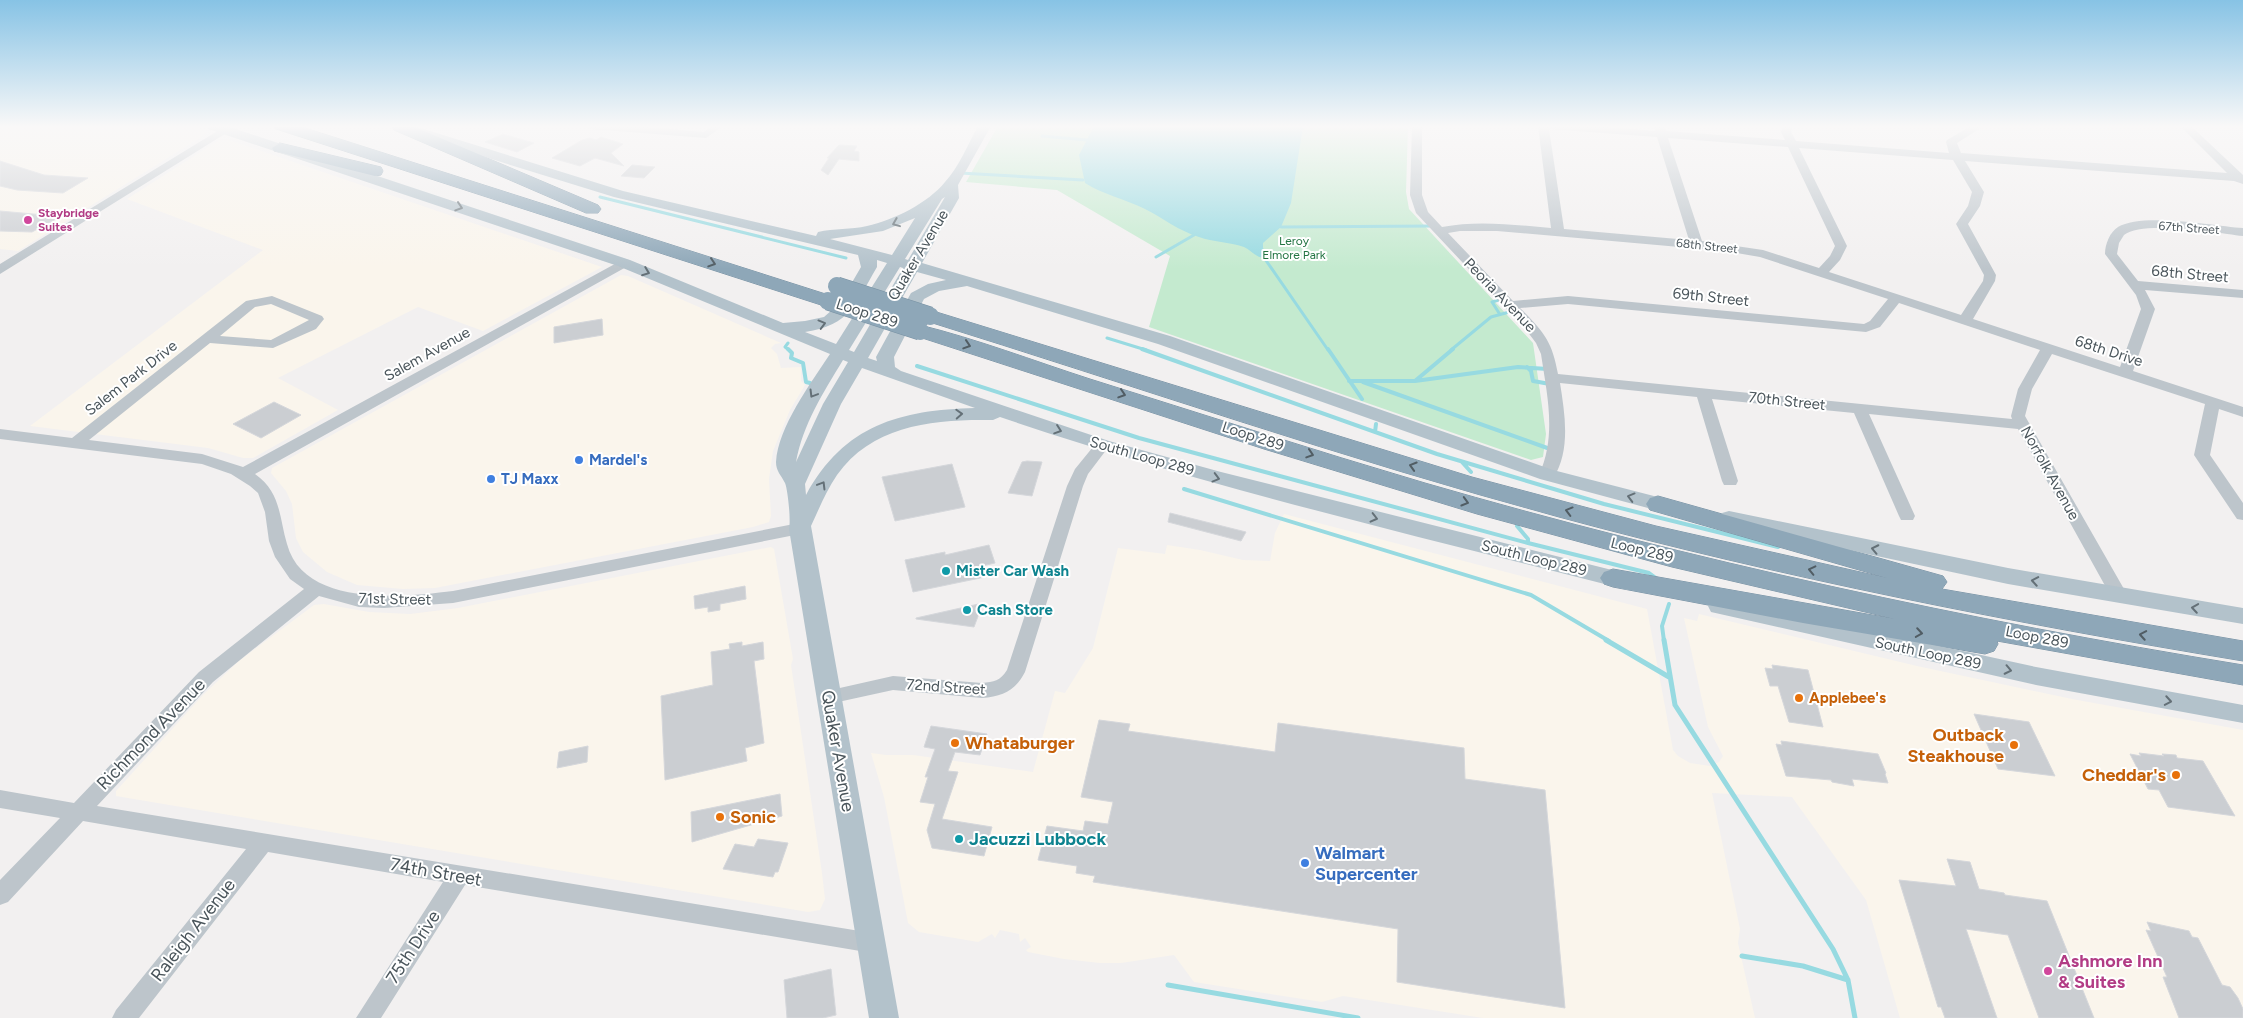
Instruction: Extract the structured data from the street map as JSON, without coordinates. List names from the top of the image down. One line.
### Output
{"streets":{"highway":["Loop 289"],"main road":["Quaker Avenue","South Loop 289"],"street":["67th Street","68th Street","Peoria Avenue","69th Street","68th Drive","Salem Avenue","Salem Park Drive","70th Street","Norfolk Avenue","71st Street","72nd Street","Richmond Avenue","74th Street","Raleigh Avenue","75th Drive"]},"crossings":[["67th Street","68th Street"],["68th Street","Peoria Avenue"],["68th Street","69th Street"],["68th Street","68th Drive"],["Quaker Avenue","South Loop 289"],["Quaker Avenue","71st Street"],["Quaker Avenue","72nd Street"],["Quaker Avenue","74th Street"],["Peoria Avenue","69th Street"],["Peoria Avenue","70th Street"],["68th Drive","Norfolk Avenue"],["Salem Avenue","South Loop 289"],["Salem Avenue","71st Street"],["Salem Park Drive","71st Street"],["70th Street","Norfolk Avenue"],["South Loop 289","72nd Street"],["71st Street","Richmond Avenue"],["Richmond Avenue","74th Street"],["74th Street","Raleigh Avenue"],["74th Street","75th Drive"]],"parks":["Leroy Elmore Park"],"places":["Staybridge Suites","Mardel's","TJ Maxx","Mister Car Wash","Cash Store","Applebee's","Whataburger","Outback Steakhouse","Cheddar's","Sonic","Jacuzzi Lubbock","Walmart Supercenter","Ashmore Inn & Suites"]}
